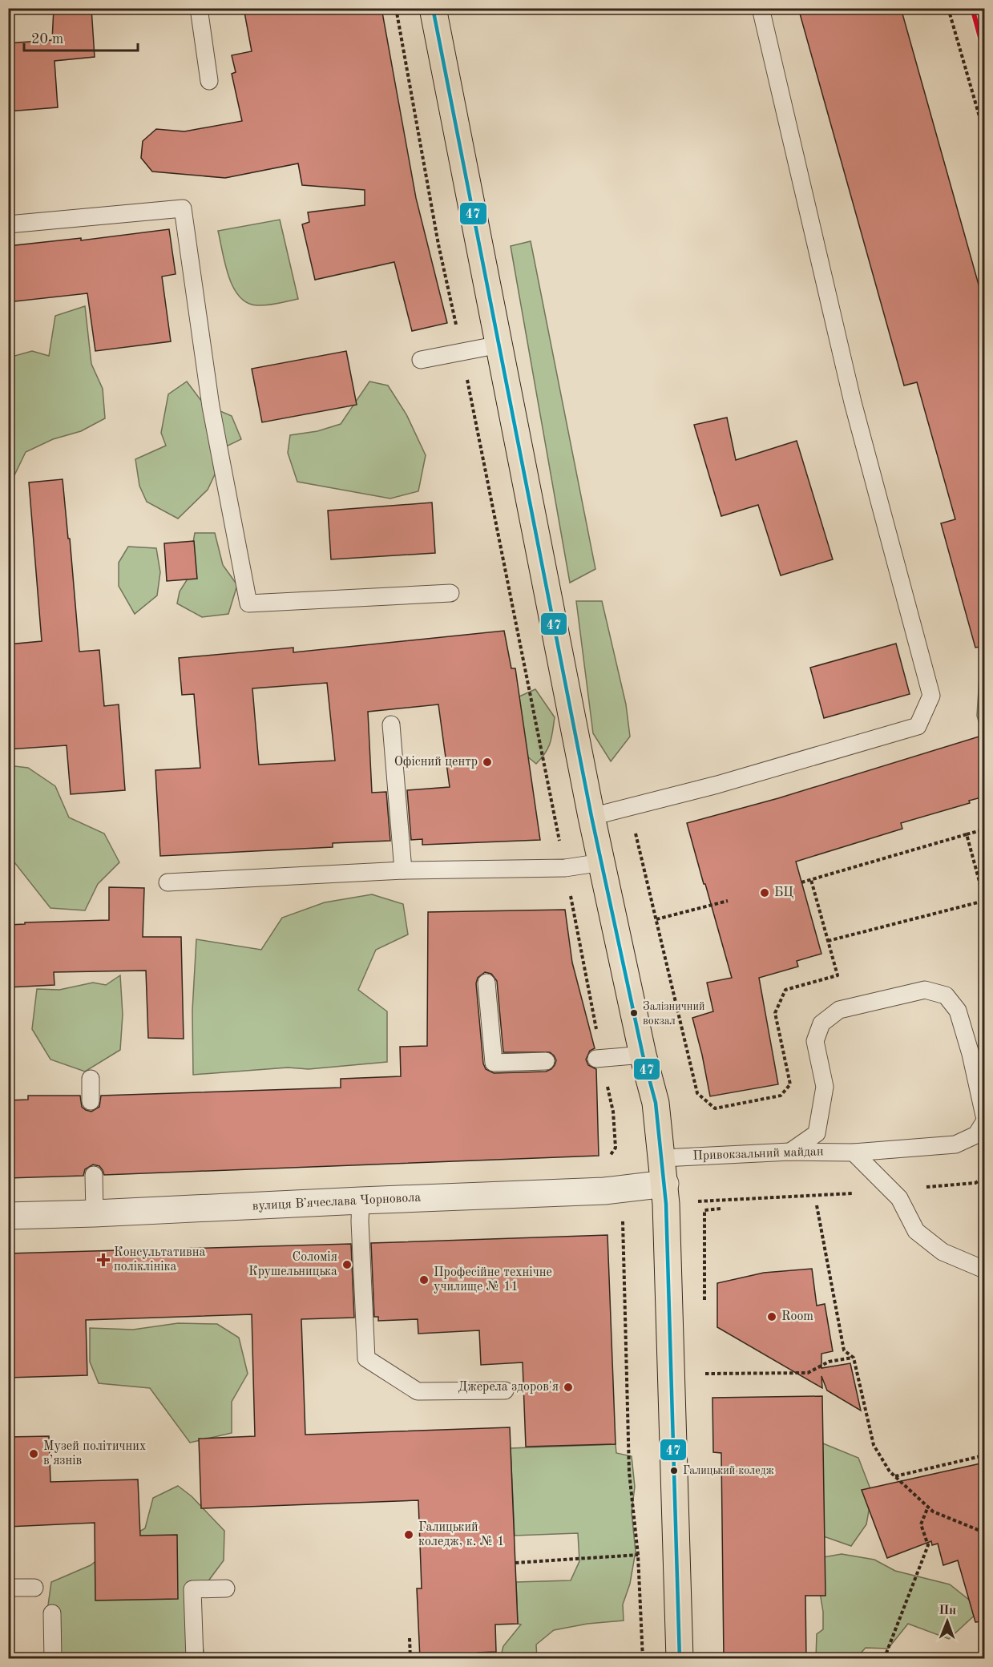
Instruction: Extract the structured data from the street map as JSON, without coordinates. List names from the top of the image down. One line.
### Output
{"streets":{"street":["вулиця Вʼячеслава Чорновола"],"lane":["Привокзальний майдан"]},"places":{"other":["Офісний центр","БЦ","Залізничний вокзал","Соломія Крушельницька","Професійне технічне училище № 11","Room","Джерела здоров'я","Музей політичних в’язнів","Галицький коледж","Галицький коледж, к. № 1"],"health":["Консультативна поліклініка"]},"lines":["transit line 47"],"scale_bar":"20 m","north":"top"}
